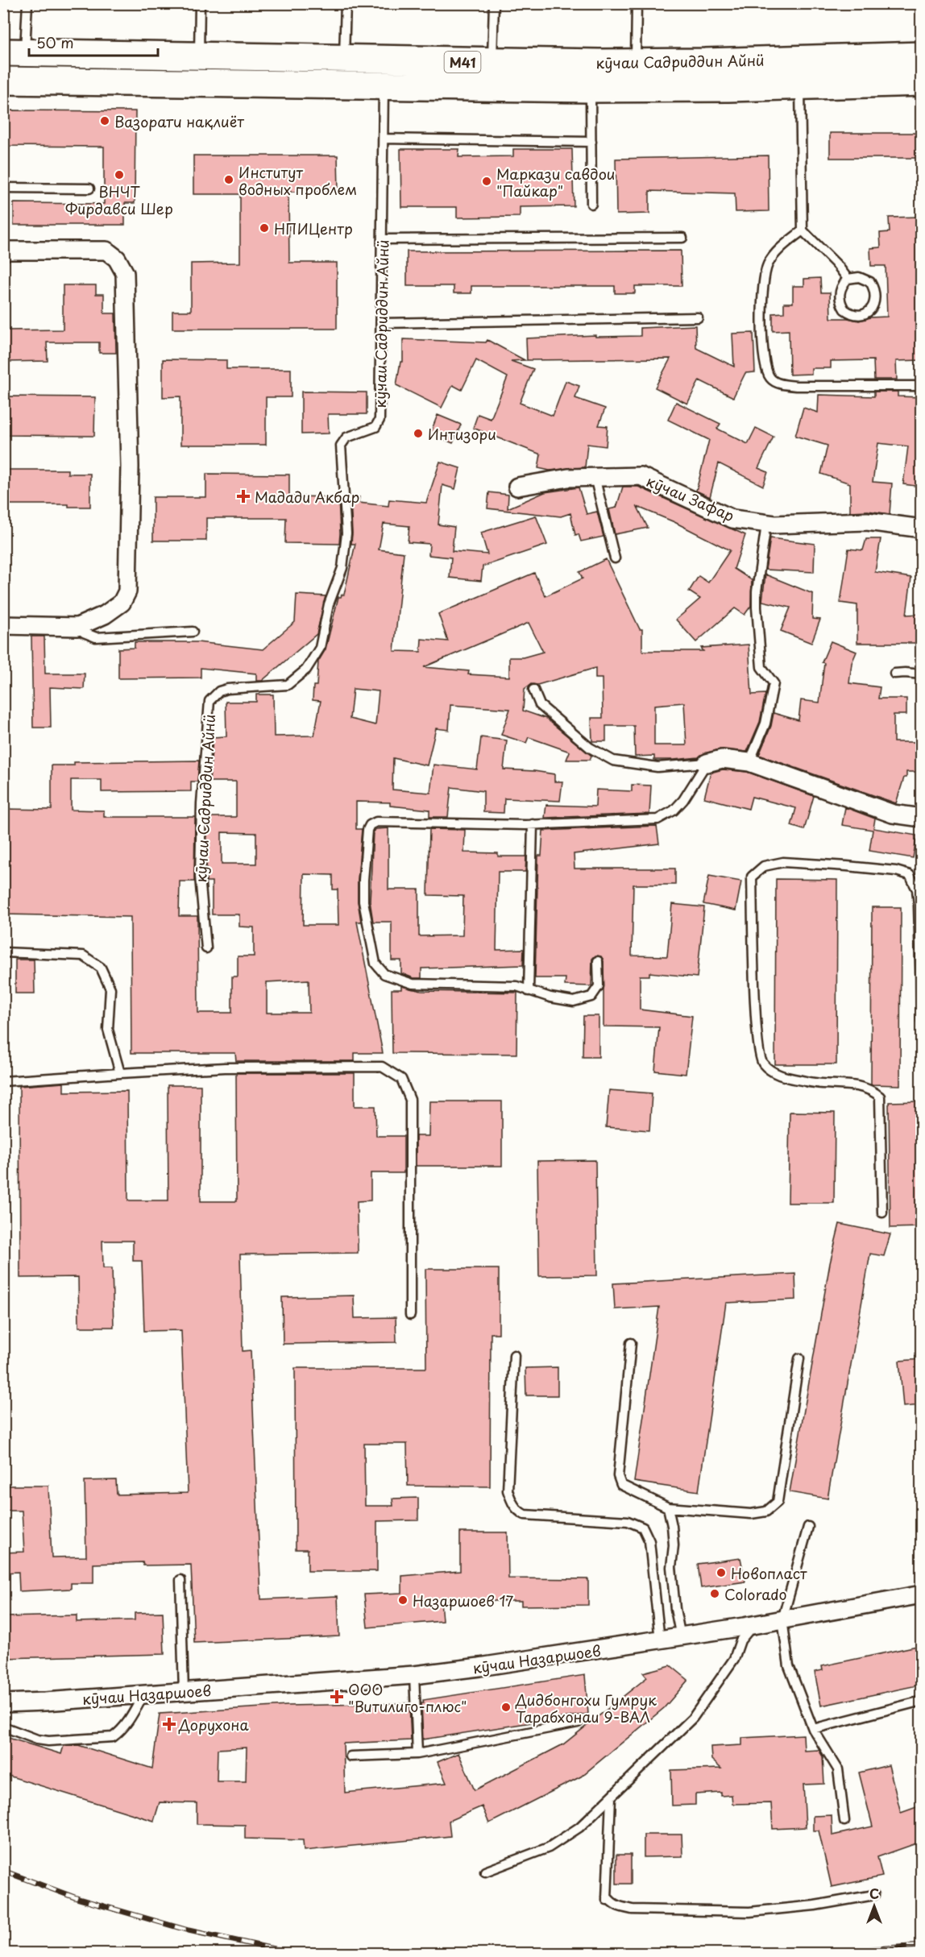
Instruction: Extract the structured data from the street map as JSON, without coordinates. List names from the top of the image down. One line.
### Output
{"streets":{"highway":["кӯчаи Садриддин Айнӣ","M41"],"street":["кӯчаи Зафар","кӯчаи Назаршоев"]},"places":{"other":["Вазорати нақлиёт","ВНЧТ Фирдавси Шер","Институт водных проблем","Маркази савдои \"Пайкар\"","НПИЦентр","Интизори","Новопласт","Colorado","Назаршоев 17","Дидбонгохи Гумрук Тарабхонаи 9-ВАЛ"],"health":["Мадади Акбар","ООО \"Витилиго-плюс\"","Дорухона"]},"scale_bar":"50 m","north":"top"}
